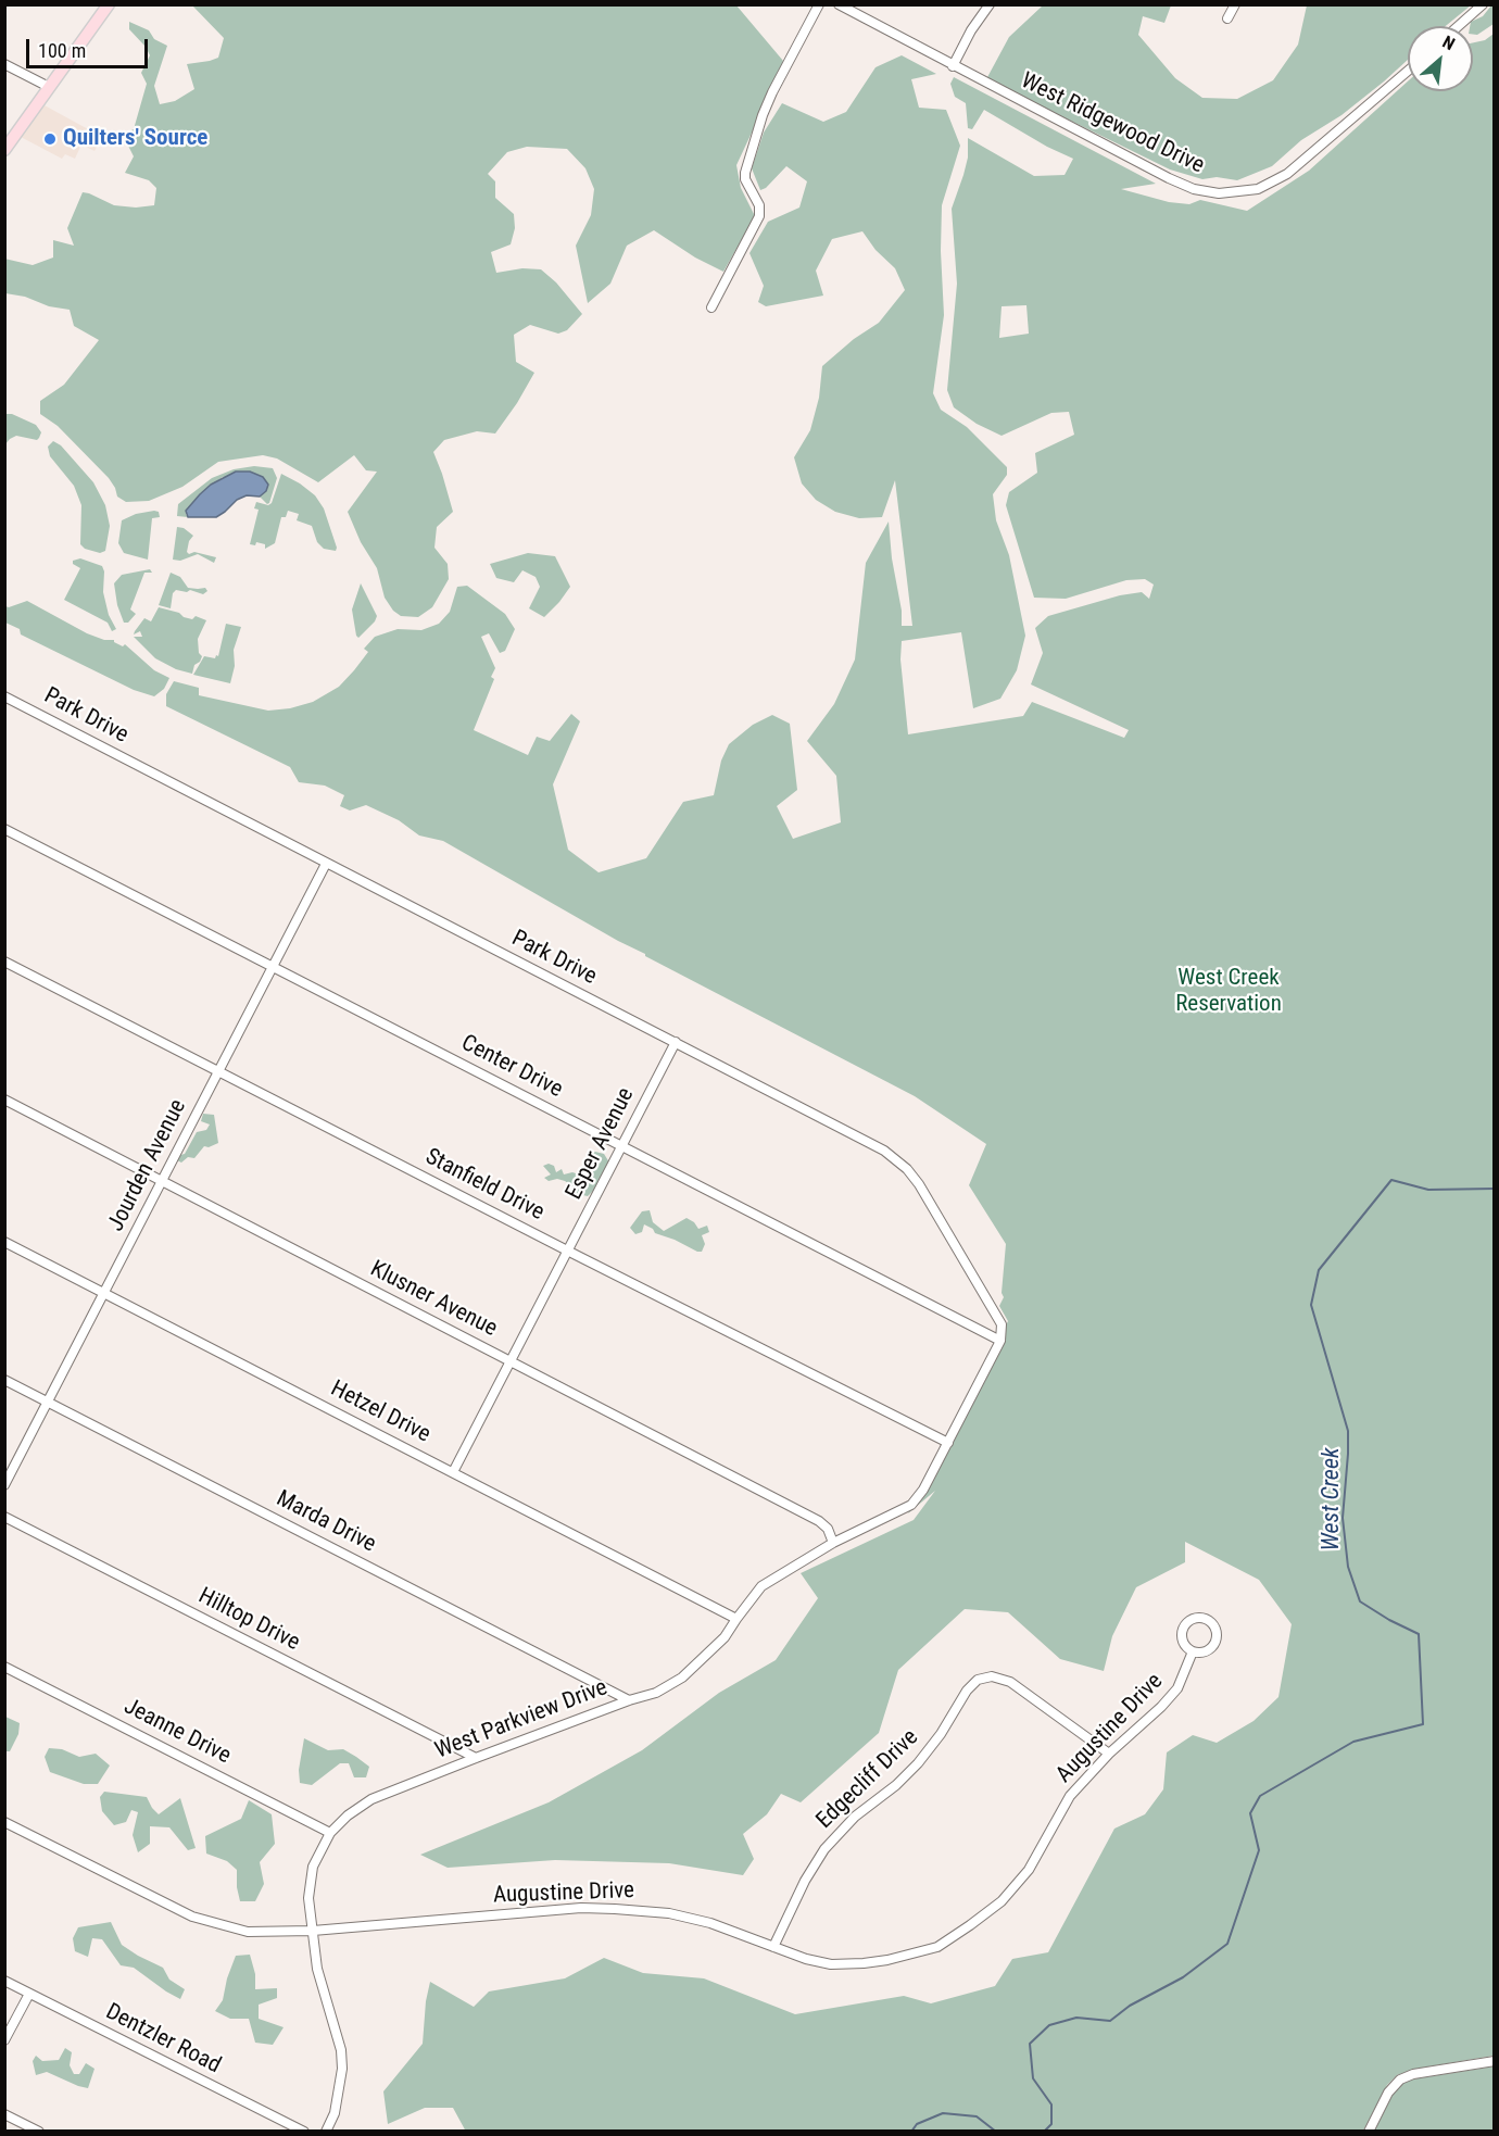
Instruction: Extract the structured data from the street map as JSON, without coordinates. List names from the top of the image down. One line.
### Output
{"streets":{"street":["West Ridgewood Drive","Park Drive","Center Drive","Esper Avenue","Jourden Avenue","Stanfield Drive","Klusner Avenue","Hetzel Drive","Marda Drive","Hilltop Drive","West Parkview Drive","Augustine Drive","Jeanne Drive","Edgecliff Drive","Dentzler Road"]},"crossings":[["Park Drive","Center Drive"],["Park Drive","Esper Avenue"],["Park Drive","Jourden Avenue"],["Park Drive","West Parkview Drive"],["Center Drive","Esper Avenue"],["Center Drive","Jourden Avenue"],["Center Drive","West Parkview Drive"],["Esper Avenue","Stanfield Drive"],["Esper Avenue","Klusner Avenue"],["Esper Avenue","Hetzel Drive"],["Jourden Avenue","Stanfield Drive"],["Jourden Avenue","Klusner Avenue"],["Jourden Avenue","Hetzel Drive"],["Jourden Avenue","Marda Drive"],["Stanfield Drive","West Parkview Drive"],["Klusner Avenue","West Parkview Drive"],["Hetzel Drive","West Parkview Drive"],["Marda Drive","West Parkview Drive"],["Hilltop Drive","West Parkview Drive"],["West Parkview Drive","Augustine Drive"],["West Parkview Drive","Jeanne Drive"],["Augustine Drive","Edgecliff Drive"]],"water":["West Creek"],"parks":["West Creek Reservation"],"places":["Quilters' Source"],"scale_bar":"100 m","north":"top right"}
